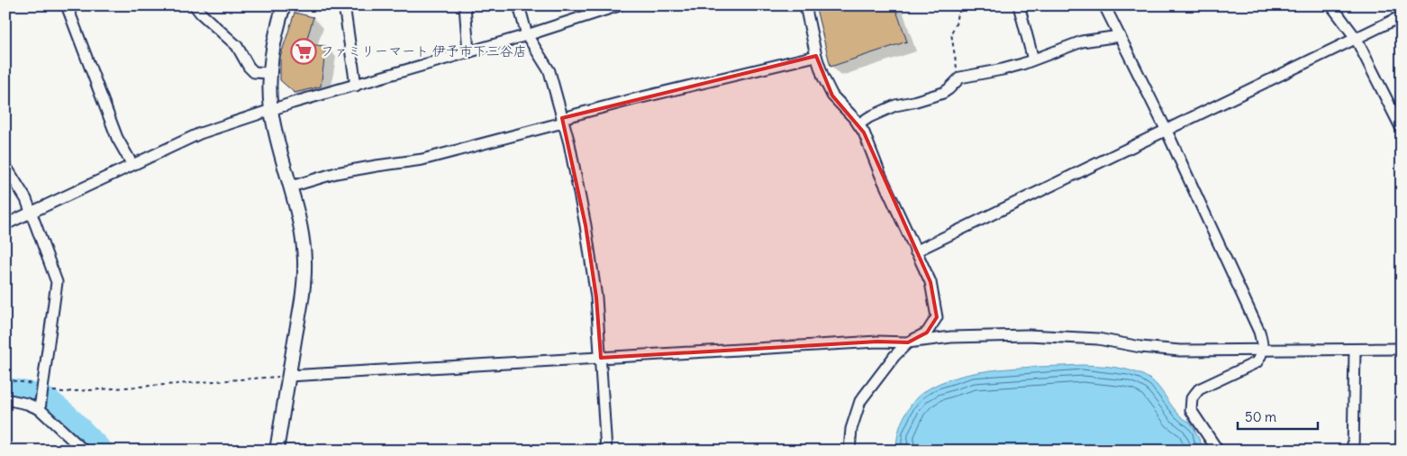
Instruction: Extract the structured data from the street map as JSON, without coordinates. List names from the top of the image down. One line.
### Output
{"places":{"supermarket":["ファミリーマート 伊予市下三谷店"]},"scale_bar":"50 m"}
